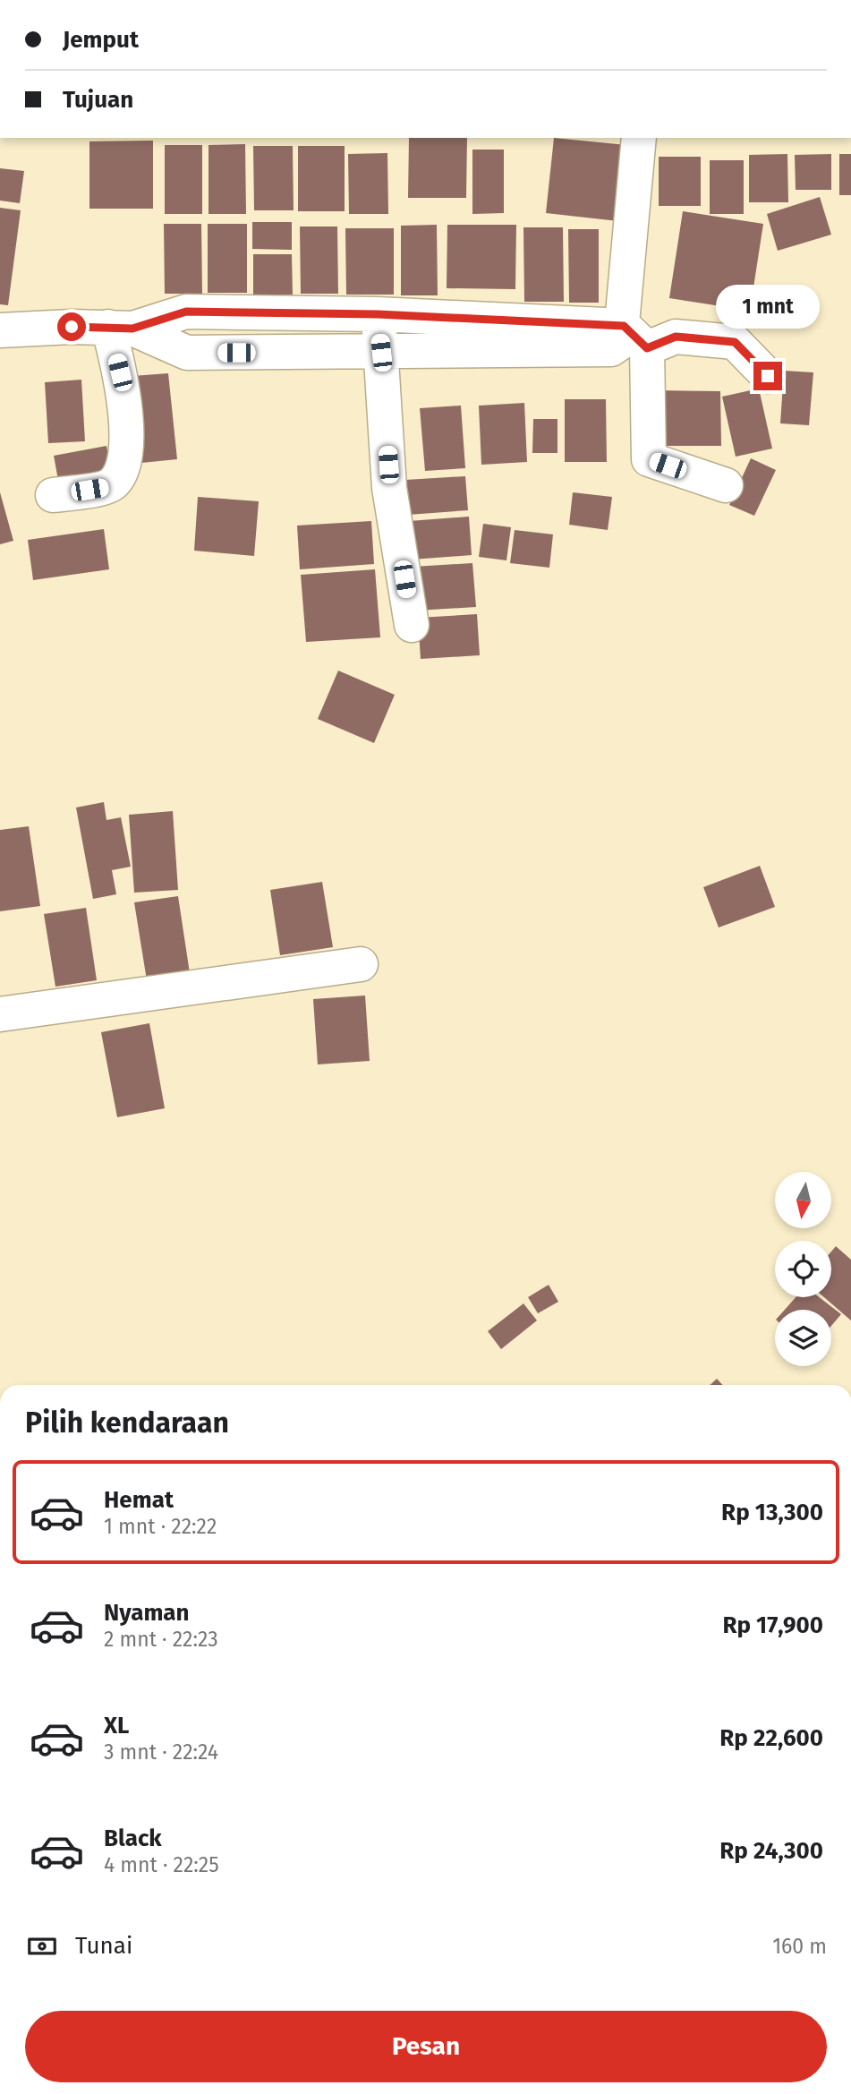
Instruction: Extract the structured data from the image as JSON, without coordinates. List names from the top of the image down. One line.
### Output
{"north":"bottom","page":{"banner":["Jemput","Tujuan"],"bubble":"1 mnt","heading":"Pilih kendaraan","list":[{"name":"Hemat","note":"1 mnt · 22:22","value":"Rp 13,300"},{"name":"Nyaman","note":"2 mnt · 22:23","value":"Rp 17,900"},{"name":"XL","note":"3 mnt · 22:24","value":"Rp 22,600"},{"name":"Black","note":"4 mnt · 22:25","value":"Rp 24,300"}],"pay":["Tunai","160 m"],"buttons":"Pesan"}}
